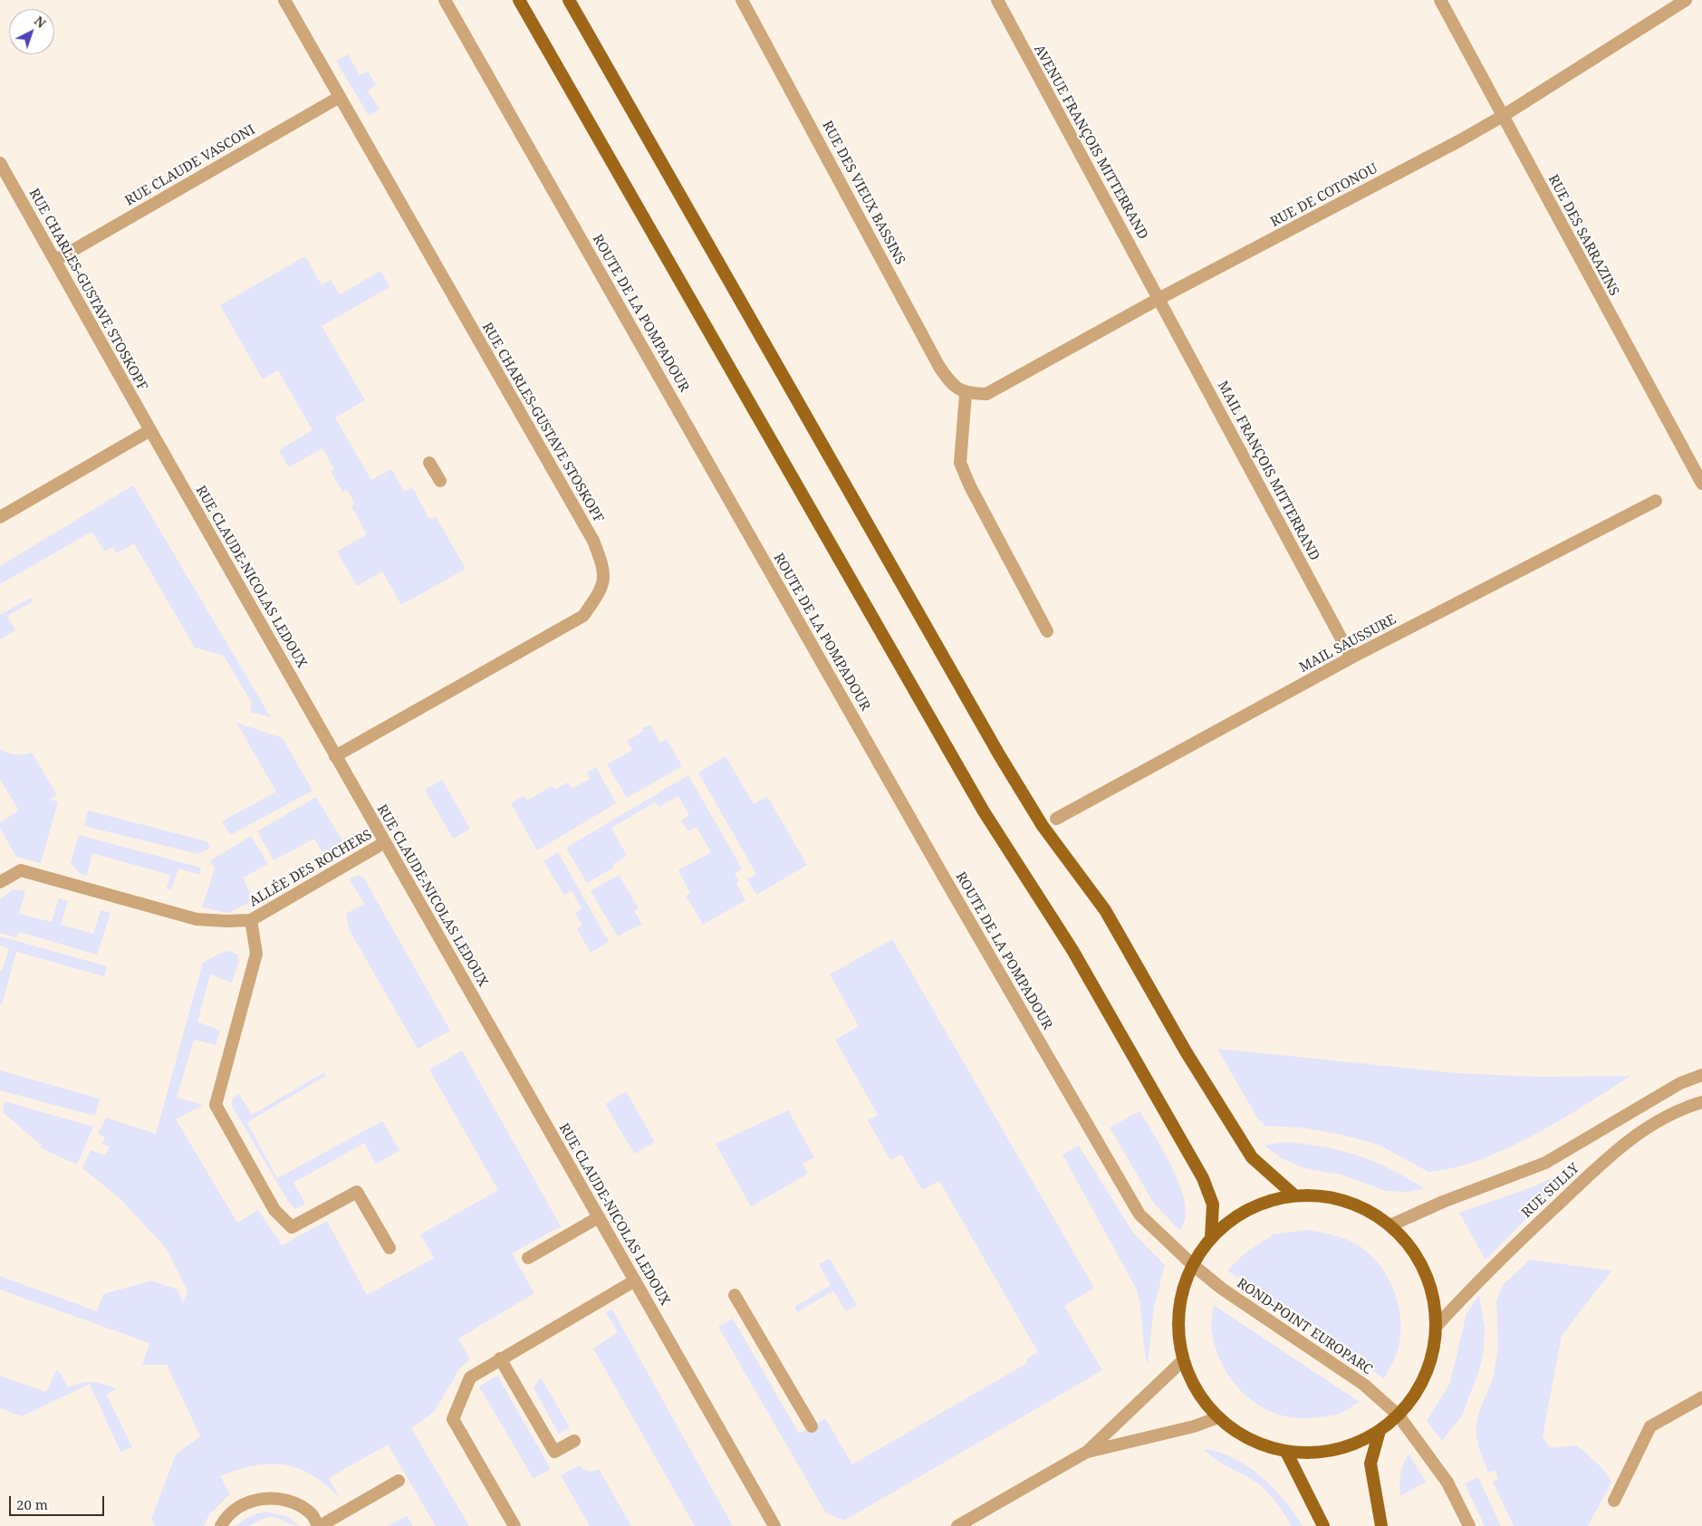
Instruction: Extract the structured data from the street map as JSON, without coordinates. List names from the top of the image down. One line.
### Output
{"streets":{"street":["AVENUE FRANÇOIS MITTERRAND","RUE CLAUDE VASCONI","RUE DES VIEUX BASSINS","RUE DE COTONOU","RUE DES SARRAZINS","RUE CHARLES-GUSTAVE STOSKOPF","ROUTE DE LA POMPADOUR","MAIL FRANÇOIS MITTERRAND","RUE CLAUDE-NICOLAS LEDOUX","MAIL SAUSSURE","ALLÉE DES ROCHERS","RUE SULLY","ROND-POINT EUROPARC"]},"crossings":[["AVENUE FRANÇOIS MITTERRAND","RUE DE COTONOU"],["AVENUE FRANÇOIS MITTERRAND","MAIL FRANÇOIS MITTERRAND"],["RUE CLAUDE VASCONI","RUE CHARLES-GUSTAVE STOSKOPF"],["RUE DES VIEUX BASSINS","RUE DE COTONOU"],["RUE DE COTONOU","RUE DES SARRAZINS"],["RUE DE COTONOU","MAIL FRANÇOIS MITTERRAND"],["RUE CHARLES-GUSTAVE STOSKOPF","RUE CLAUDE-NICOLAS LEDOUX"],["ROUTE DE LA POMPADOUR","ROND-POINT EUROPARC"],["MAIL FRANÇOIS MITTERRAND","MAIL SAUSSURE"],["RUE CLAUDE-NICOLAS LEDOUX","ALLÉE DES ROCHERS"]],"scale_bar":"20 m","north":"top right"}
